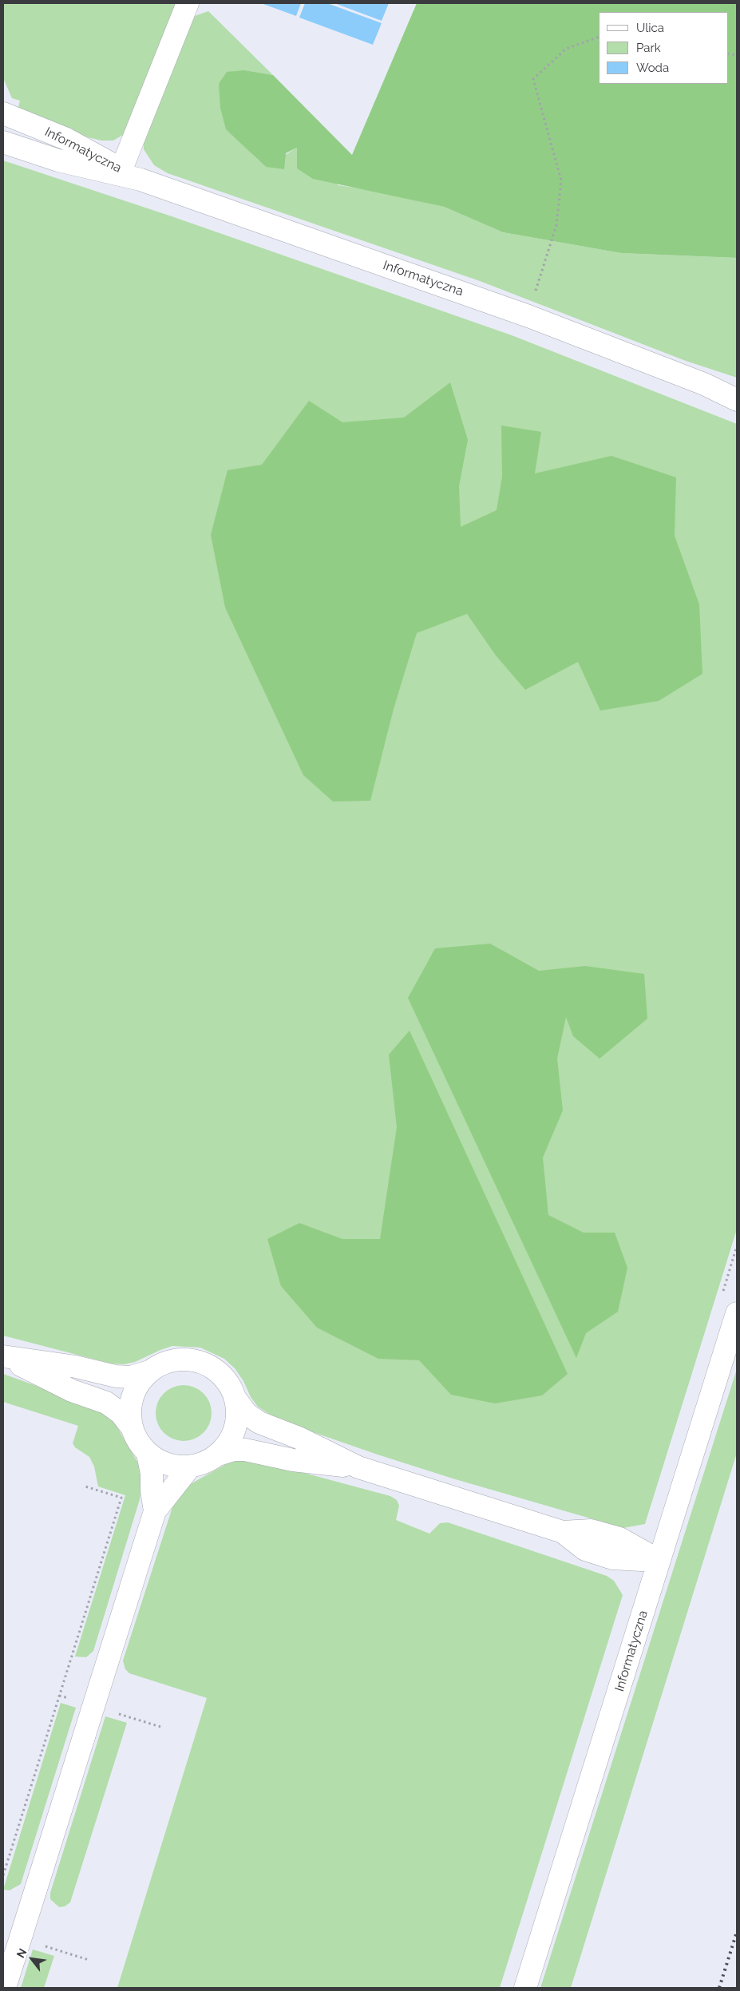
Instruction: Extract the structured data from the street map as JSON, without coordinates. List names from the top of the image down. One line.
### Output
{"streets":{"street":["Informatyczna"]},"legend":["Ulica","Park","Woda"],"north":"top left"}
